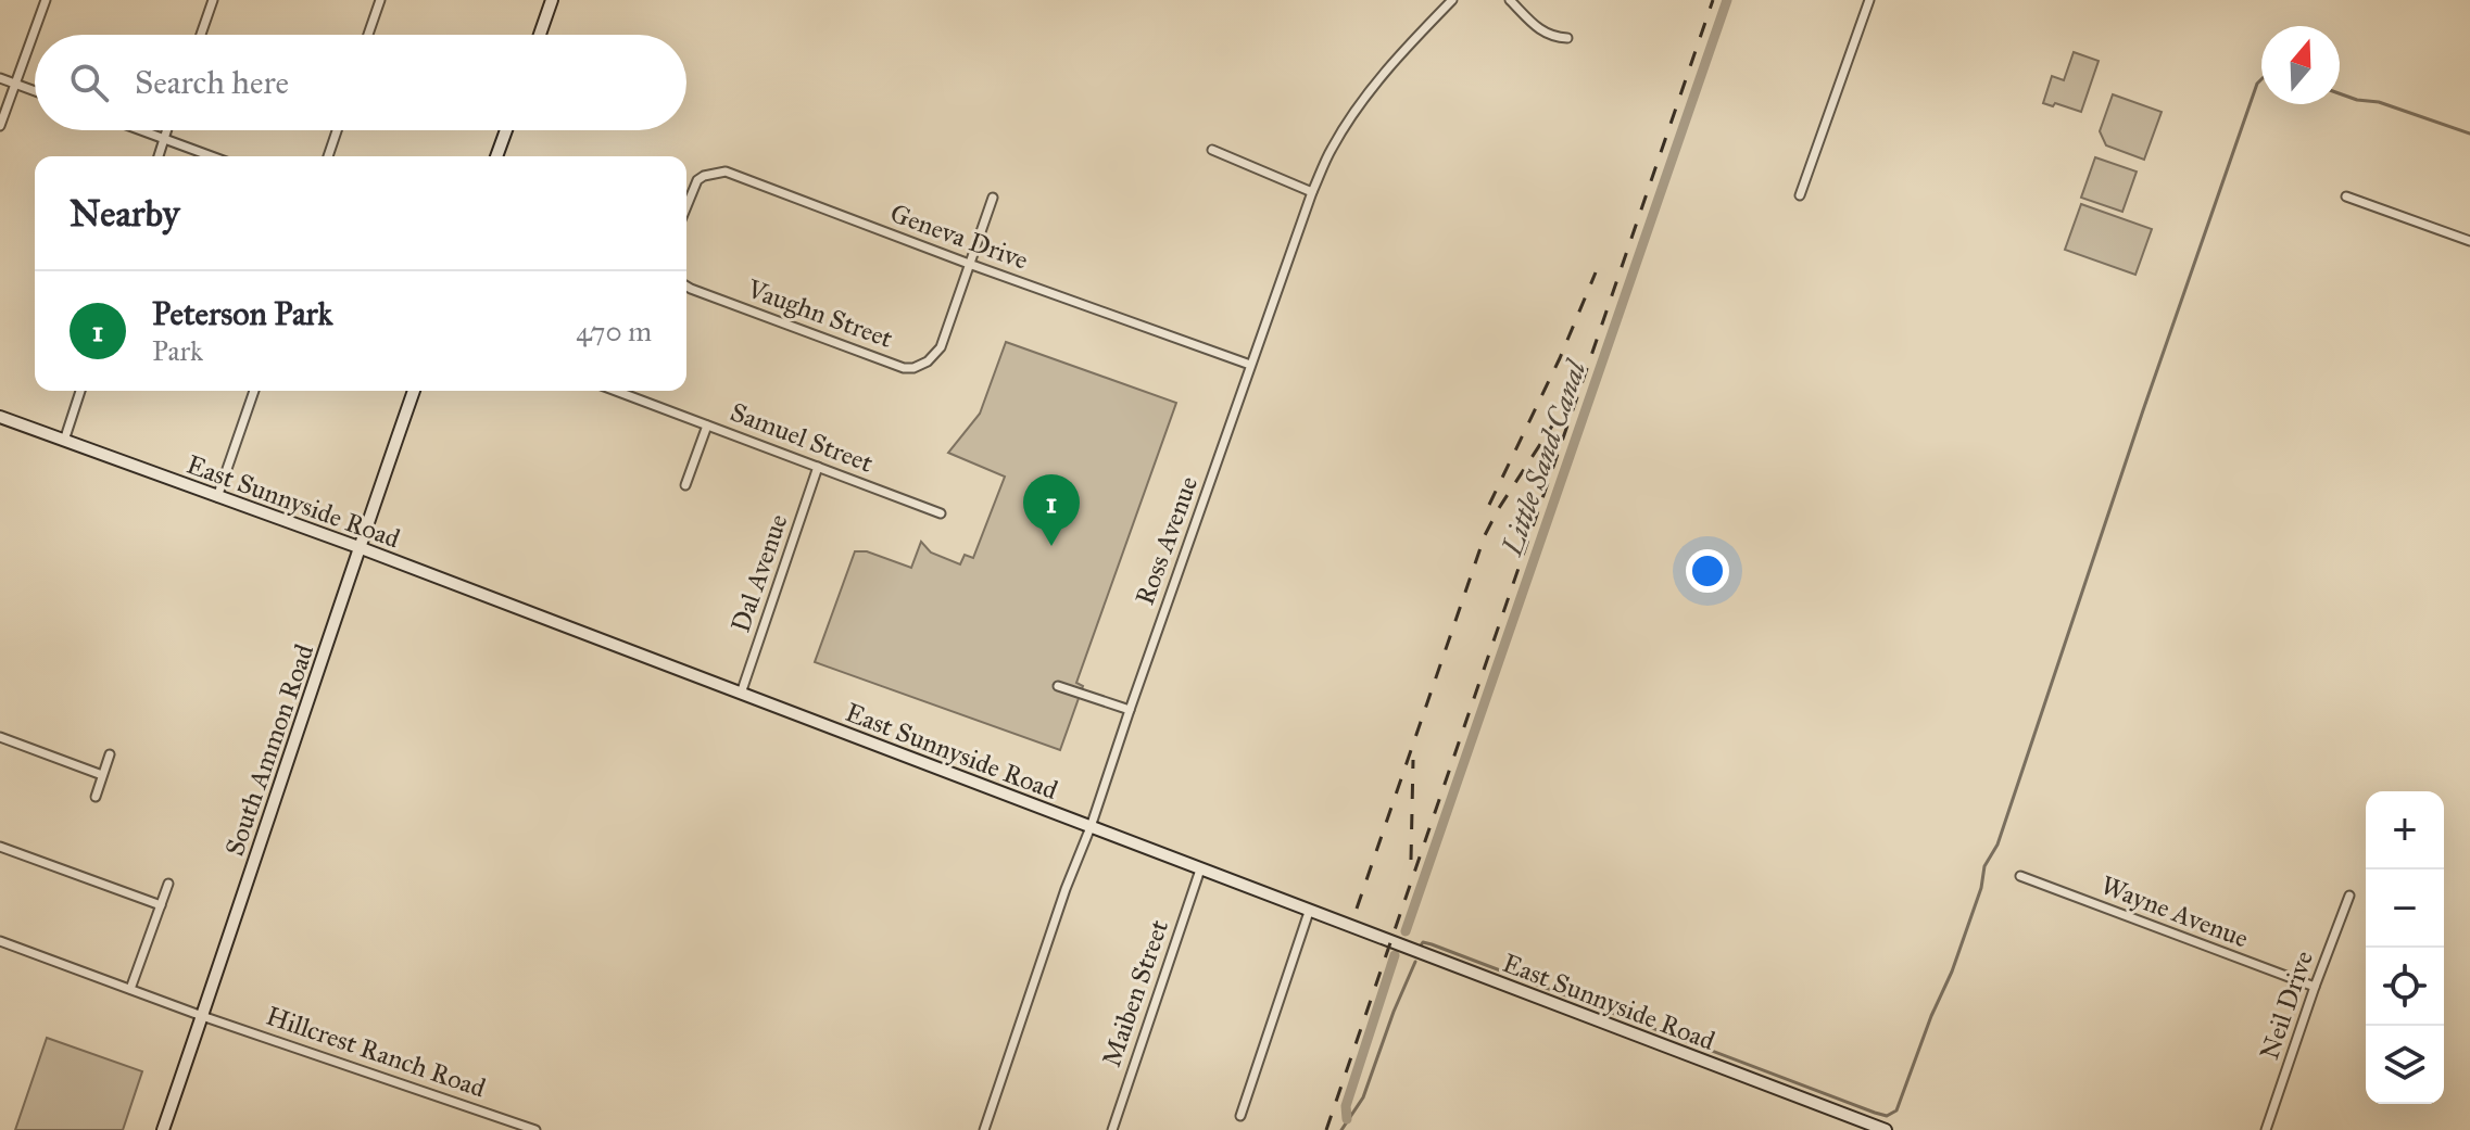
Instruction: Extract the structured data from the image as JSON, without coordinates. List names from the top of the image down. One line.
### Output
{"streets":{"main road":["East Sunnyside Road","South Ammon Road"],"street":["Geneva Drive","Vaughn Street","Samuel Street","Ross Avenue","Dal Avenue","Wayne Avenue","Maiben Street","Neil Drive","Hillcrest Ranch Road"]},"crossings":[["Geneva Drive","Vaughn Street"],["Geneva Drive","Ross Avenue"],["Samuel Street","Dal Avenue"],["East Sunnyside Road","Ross Avenue"],["East Sunnyside Road","Dal Avenue"],["East Sunnyside Road","South Ammon Road"],["East Sunnyside Road","Maiben Street"],["South Ammon Road","Hillcrest Ranch Road"],["Wayne Avenue","Neil Drive"]],"water":["Little Sand Canal"],"north":"top","page":{"search":"Search here","heading":"Nearby","list":[{"mark":"1","name":"Peterson Park","note":"Park","value":"470 m"}],"pins":"1","map_buttons":["+","−"]}}
